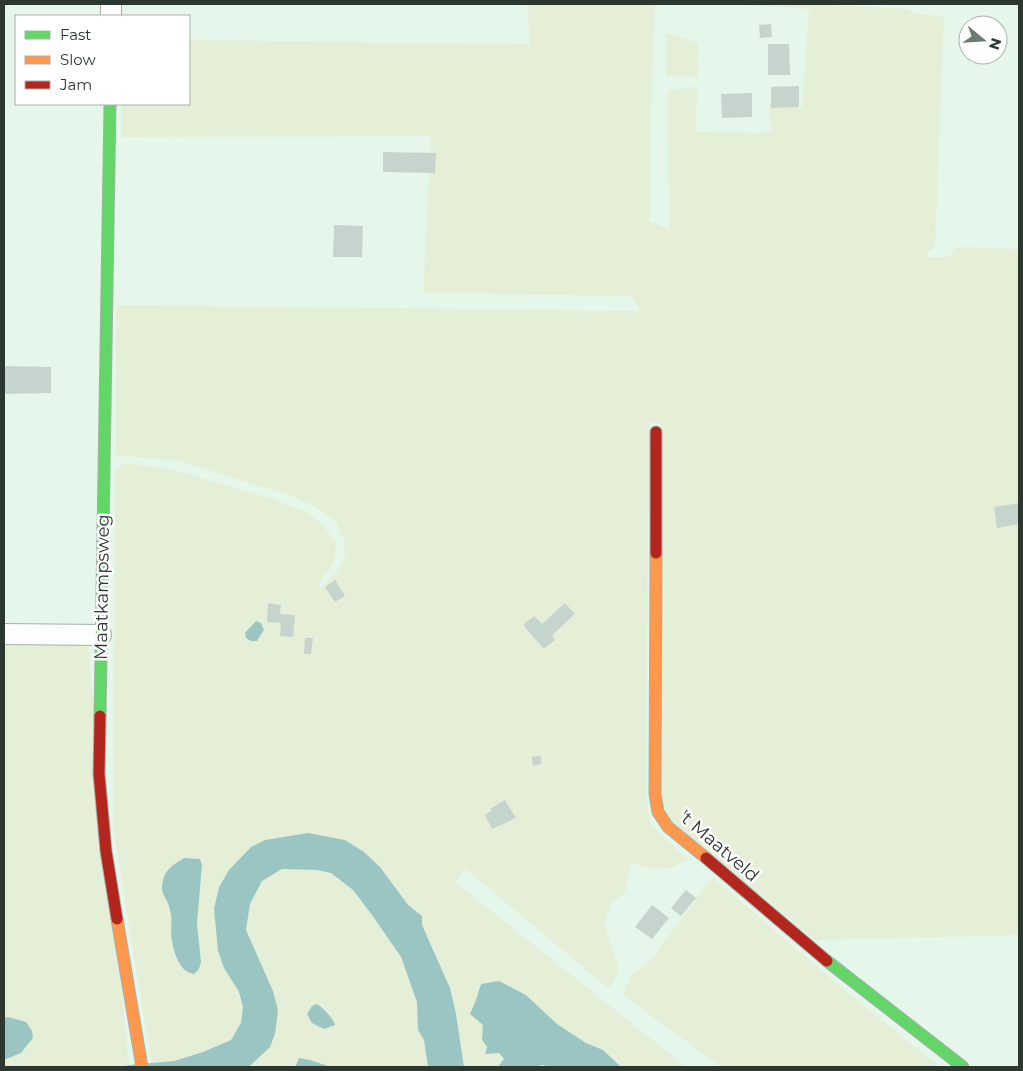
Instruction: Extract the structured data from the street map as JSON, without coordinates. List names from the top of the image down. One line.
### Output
{"streets":{"street":["Maatkampsweg","'t Maatveld"]},"legend":["Fast","Slow","Jam"],"north":"right"}
